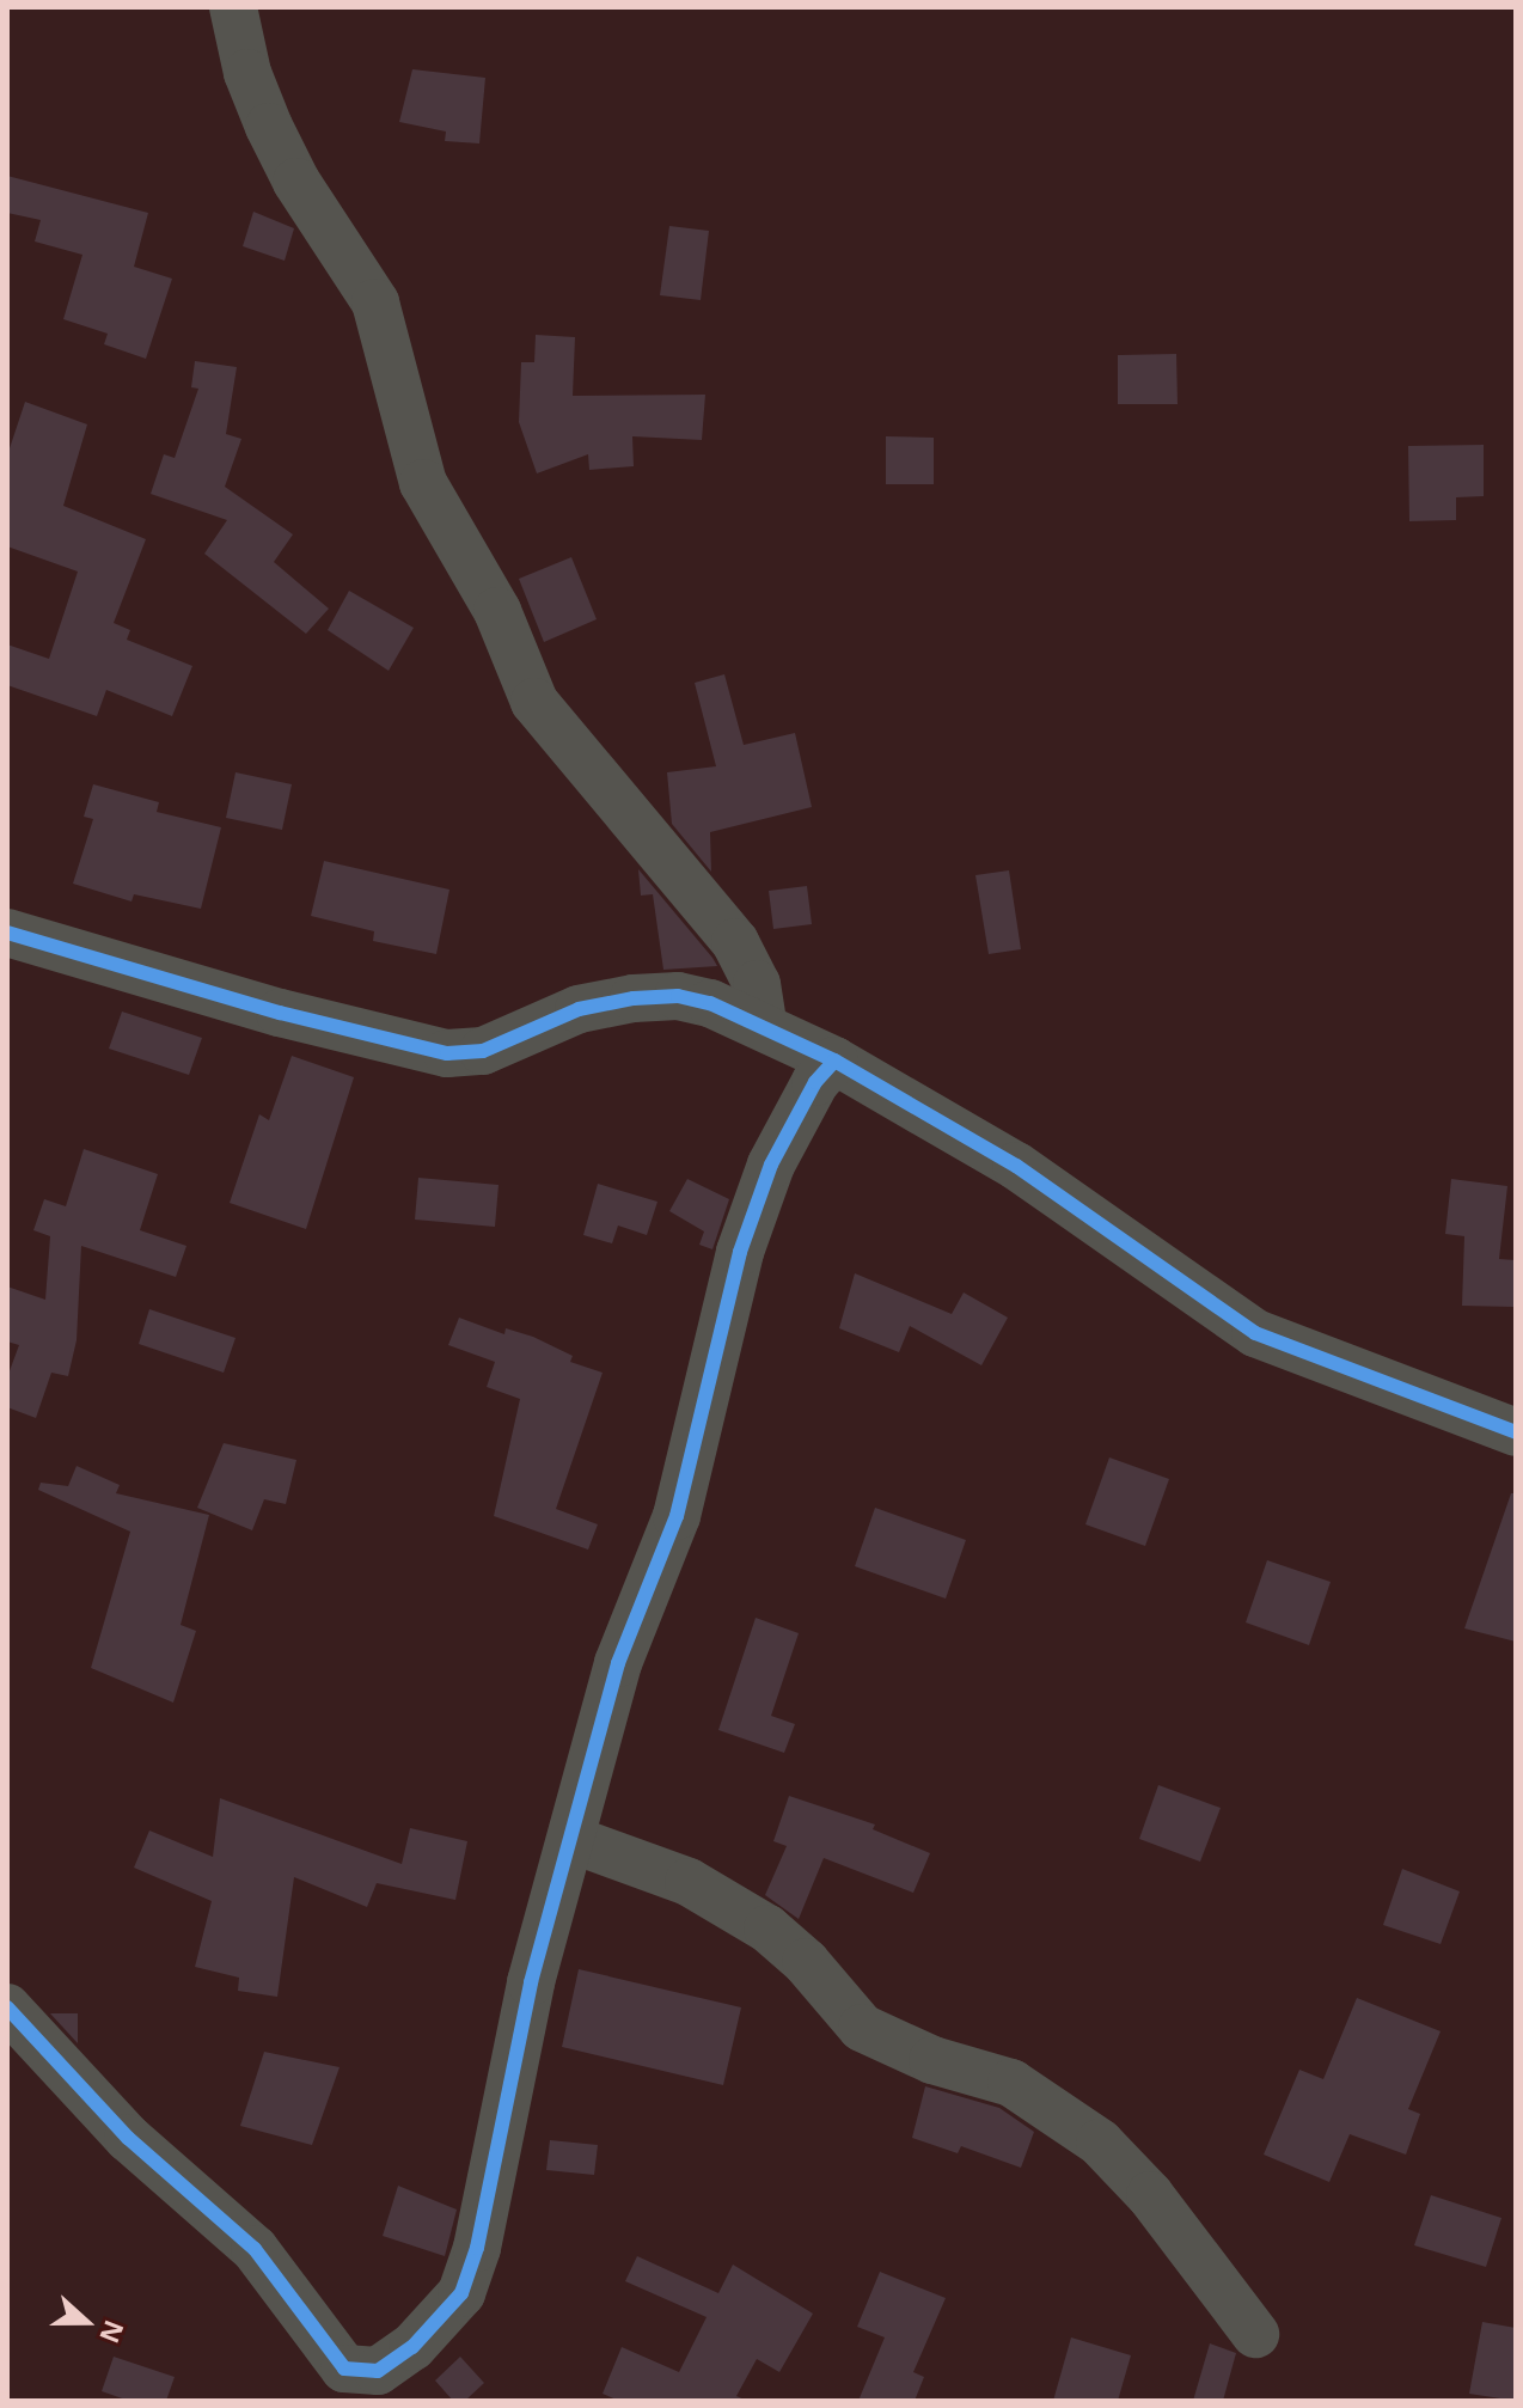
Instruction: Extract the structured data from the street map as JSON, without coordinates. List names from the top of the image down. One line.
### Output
{"north":"right"}
